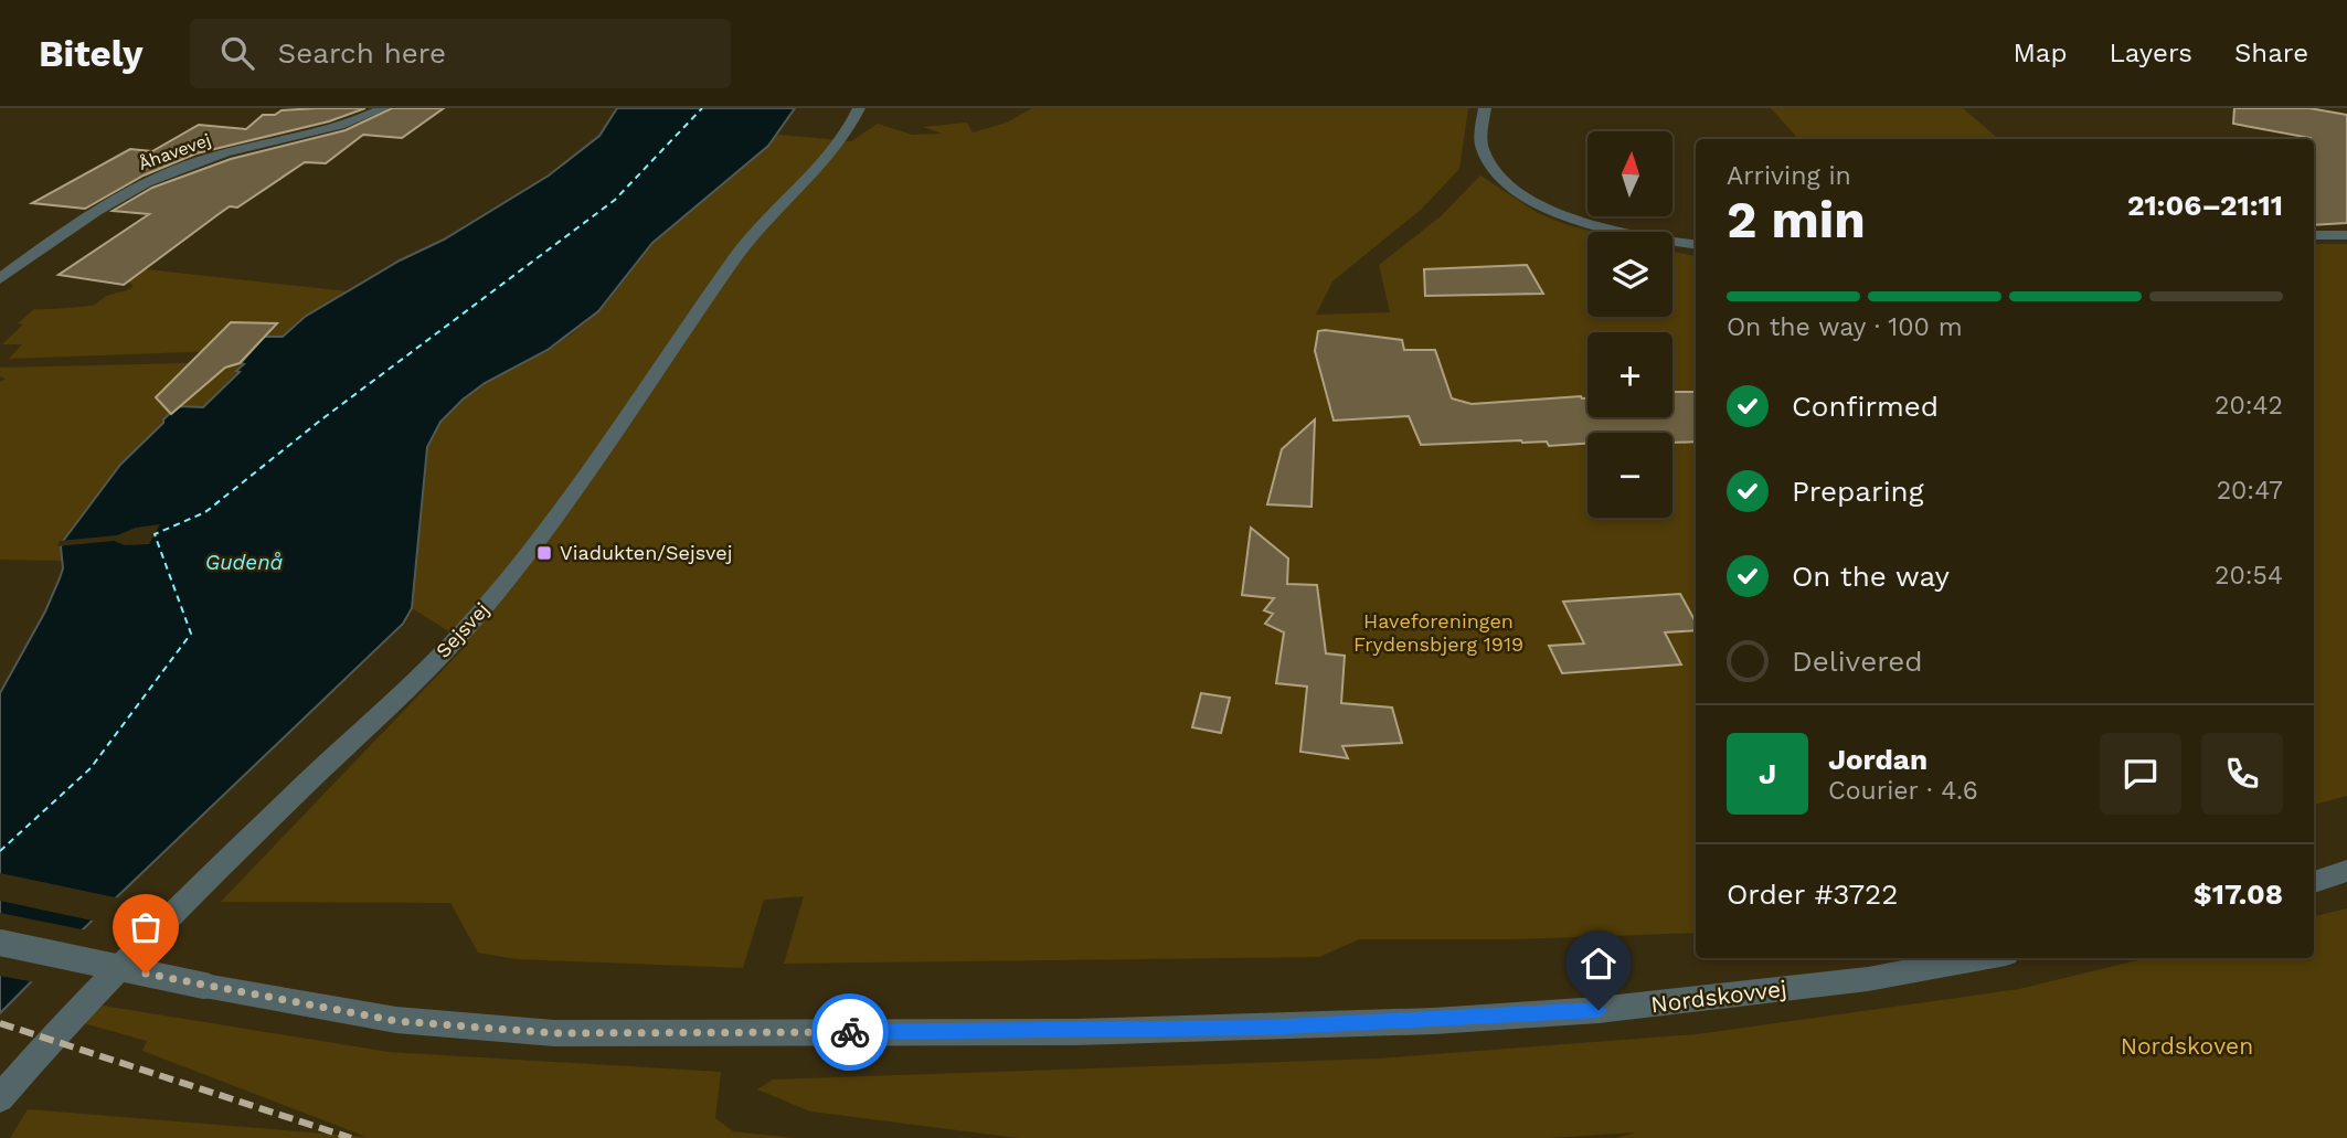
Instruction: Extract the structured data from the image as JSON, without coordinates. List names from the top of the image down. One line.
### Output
{"streets":{"street":["Åhavevej","Sejsvej","Nordskovvej"]},"water":["Gudenå"],"parks":["Haveforeningen Frydensbjerg 1919","Nordskoven"],"places":{"transit":["Viadukten/Sejsvej"]},"north":"top","page":{"header":"Bitely","search":"Search here","nav":["Map","Layers","Share"],"map_buttons":["+","−"],"heading":["2 min","Arriving in","21:06–21:11"],"panel":["Jordan","Courier · 4.6","Order #3722","$17.08"],"bar":"On the way · 100 m","list":[["Confirmed","20:42"],["Preparing","20:47"],["On the way","20:54"],"Delivered"],"round":"J"}}
